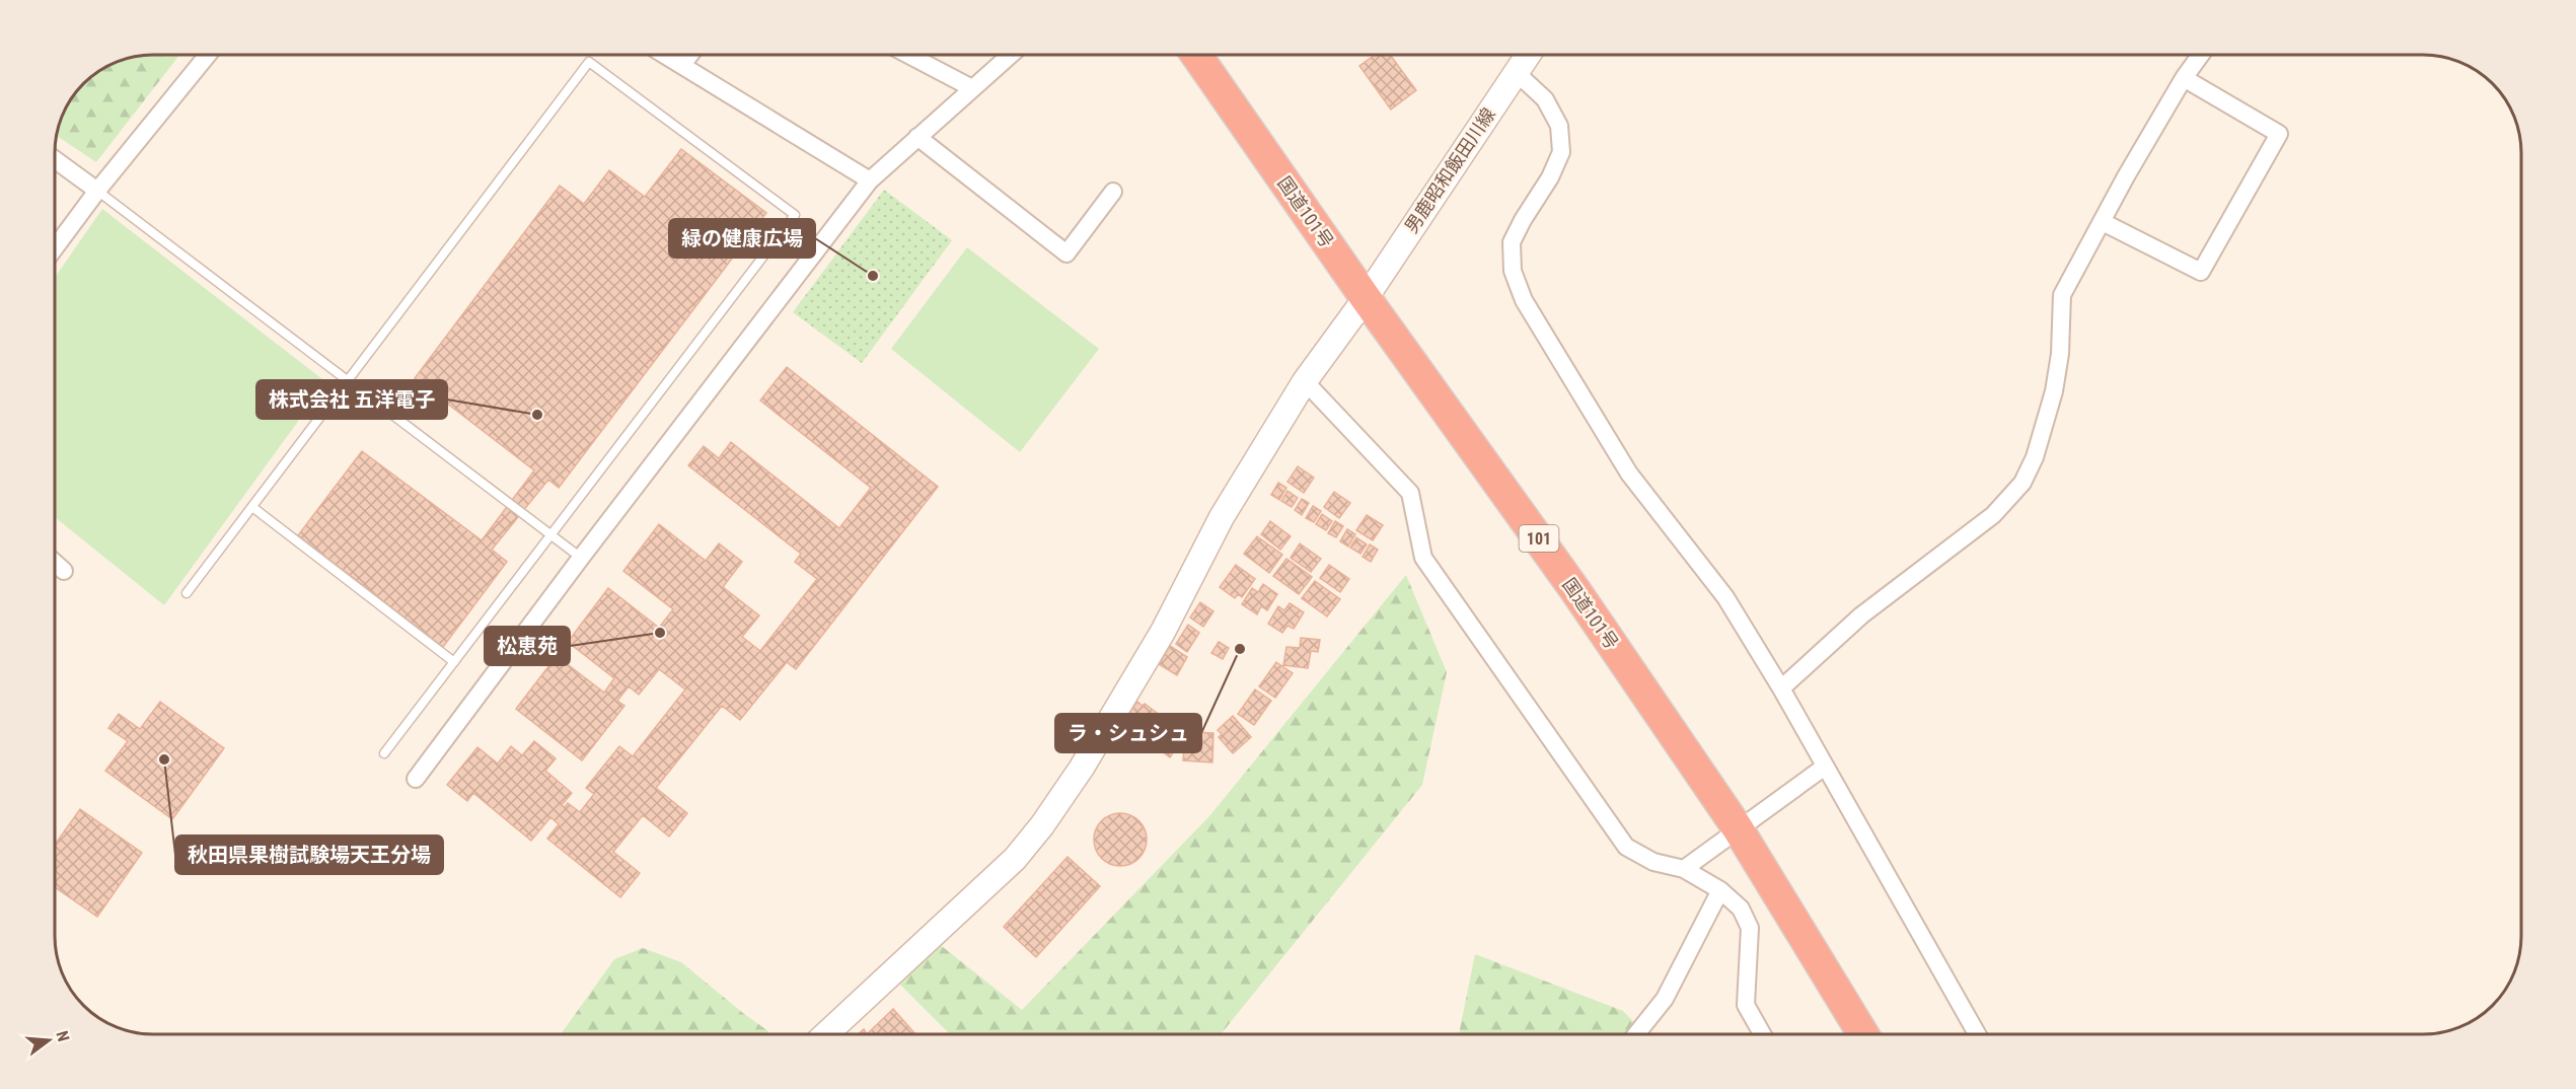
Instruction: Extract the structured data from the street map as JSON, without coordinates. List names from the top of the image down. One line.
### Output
{"streets":{"highway":["国道101号","101"],"street":["男鹿昭和飯田川線"]},"crossings":[["男鹿昭和飯田川線","国道101号"]],"places":["緑の健康広場","株式会社 五洋電子","松恵苑","ラ・シュシュ","秋田県果樹試験場天王分場"],"north":"right"}
